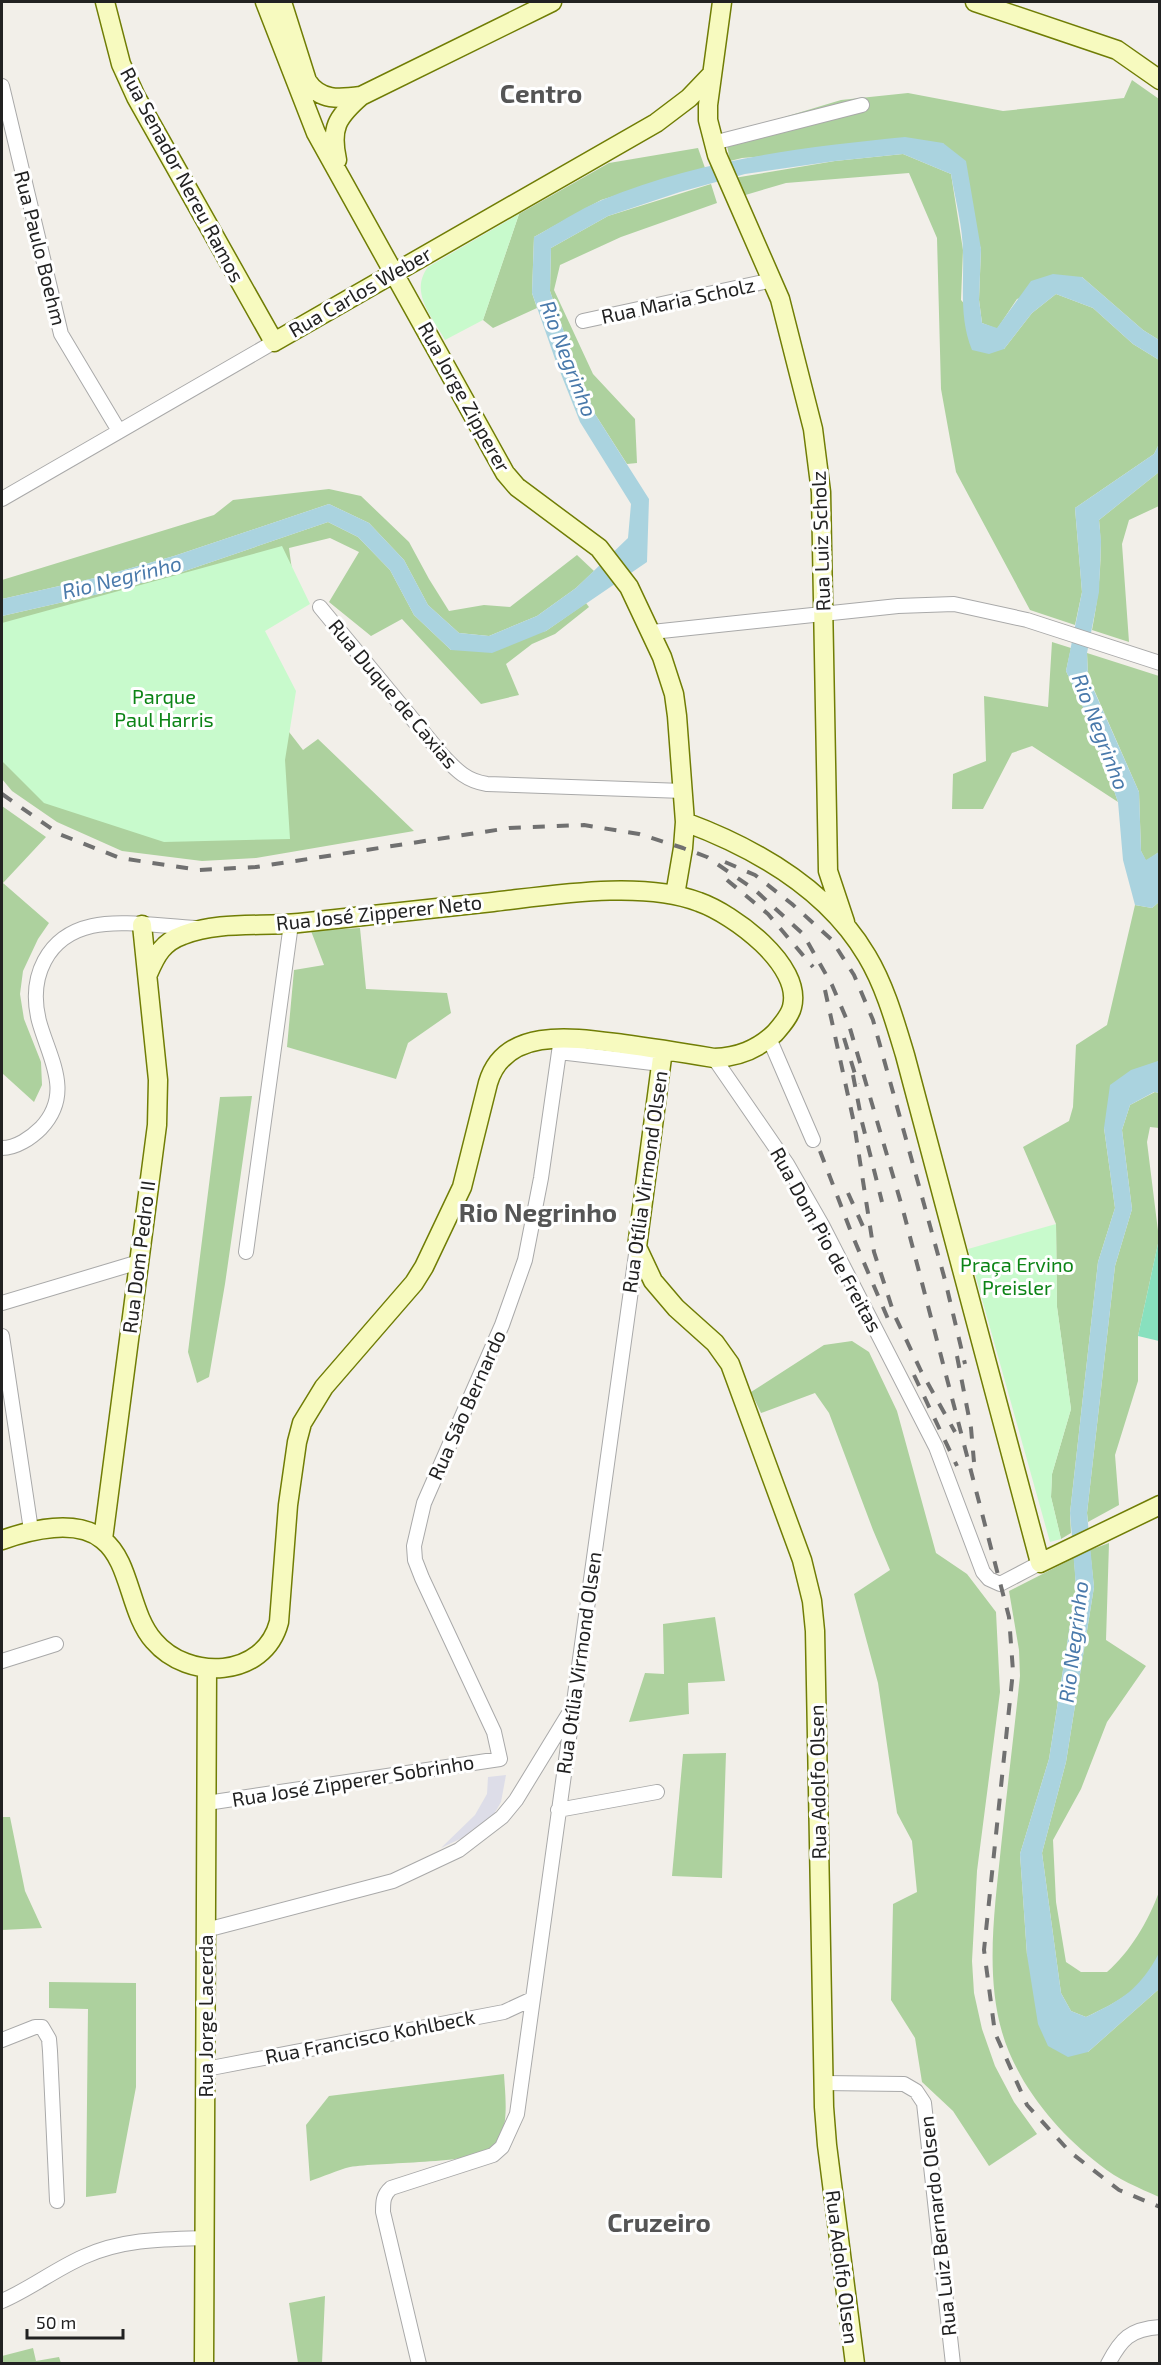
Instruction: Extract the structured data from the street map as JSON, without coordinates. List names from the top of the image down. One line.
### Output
{"streets":{"main road":["Rua Senador Nereu Ramos","Rua Carlos Weber","Rua Jorge Zipperer","Rua Luiz Scholz","Rua José Zipperer Neto","Rua Otília Virmond Olsen","Rua Dom Pio de Freitas","Rua Dom Pedro II","Rua Adolfo Olsen","Rua Jorge Lacerda"],"street":["Rua Paulo Boehm","Rua Maria Scholz","Rua Duque de Caxias","Rua São Bernardo","Rua José Zipperer Sobrinho","Rua Francisco Kohlbeck","Rua Luiz Bernardo Olsen"]},"crossings":[["Rua Senador Nereu Ramos","Rua Carlos Weber"],["Rua Paulo Boehm","Rua Carlos Weber"],["Rua Carlos Weber","Rua Jorge Zipperer"],["Rua Carlos Weber","Rua Luiz Scholz"],["Rua Maria Scholz","Rua Luiz Scholz"],["Rua Jorge Zipperer","Rua Duque de Caxias"],["Rua Jorge Zipperer","Rua José Zipperer Neto"],["Rua José Zipperer Neto","Rua Dom Pio de Freitas"],["Rua José Zipperer Neto","Rua Dom Pedro II"],["Rua Otília Virmond Olsen","Rua Adolfo Olsen"],["Rua Otília Virmond Olsen","Rua Francisco Kohlbeck"],["Rua São Bernardo","Rua José Zipperer Sobrinho"],["Rua José Zipperer Sobrinho","Rua Jorge Lacerda"],["Rua Adolfo Olsen","Rua Luiz Bernardo Olsen"],["Rua Jorge Lacerda","Rua Francisco Kohlbeck"]],"districts":["Centro","Rio Negrinho","Cruzeiro"],"water":["Rio Negrinho"],"parks":["Parque Paul Harris","Praça Ervino Preisler"],"scale_bar":"50 m"}
